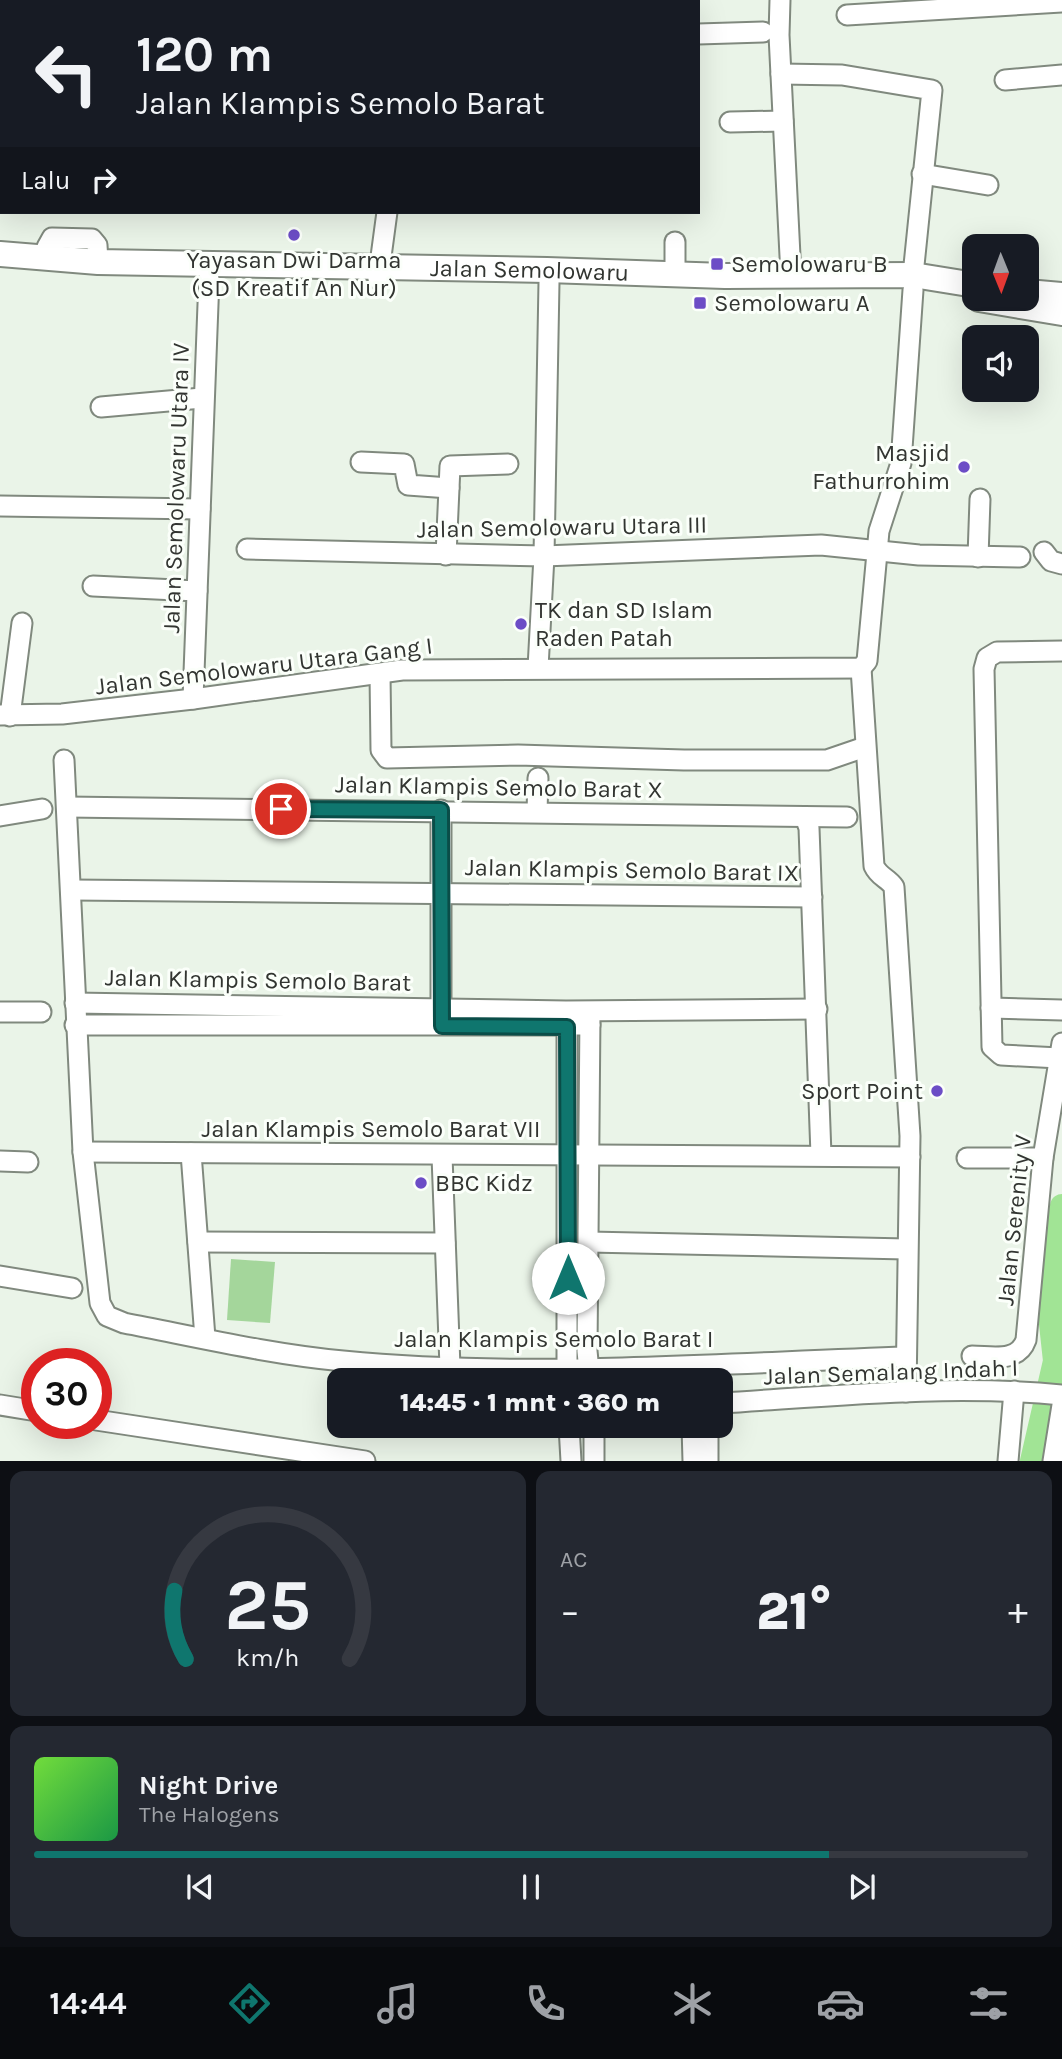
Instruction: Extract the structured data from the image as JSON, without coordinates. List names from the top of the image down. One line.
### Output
{"streets":{"main road":["Jalan Semolowaru"],"street":["Jalan Semolowaru Utara IV","Jalan Semolowaru Utara III","Jalan Semolowaru Utara Gang I","Jalan Klampis Semolo Barat X","Jalan Klampis Semolo Barat IX","Jalan Klampis Semolo Barat","Jalan Klampis Semolo Barat VII","Jalan Serenity V","Jalan Klampis Semolo Barat I","Jalan Semalang Indah I"]},"crossings":[["Jalan Semolowaru","Jalan Semolowaru Utara IV"],["Jalan Semolowaru Utara IV","Jalan Semolowaru Utara Gang I"],["Jalan Klampis Semolo Barat X","Jalan Klampis Semolo Barat"],["Jalan Klampis Semolo Barat IX","Jalan Klampis Semolo Barat"],["Jalan Klampis Semolo Barat","Jalan Klampis Semolo Barat VII"],["Jalan Klampis Semolo Barat","Jalan Klampis Semolo Barat I"],["Jalan Klampis Semolo Barat VII","Jalan Klampis Semolo Barat I"]],"places":{"other":["Yayasan Dwi Darma (SD Kreatif An Nur)","Masjid Fathurrohim","TK dan SD Islam Raden Patah","Sport Point","BBC Kidz"],"transit":["Semolowaru B","Semolowaru A"]},"north":"bottom","page":{"turn":["120 m","Jalan Klampis Semolo Barat"],"then":"Lalu","limit":"30","trip":"14:45 · 1 mnt · 360 m","tile":"AC","heat":["−","21°","+"],"song":["Night Drive","The Halogens"],"tabs":"14:44","gauge":["25","km/h"]}}
